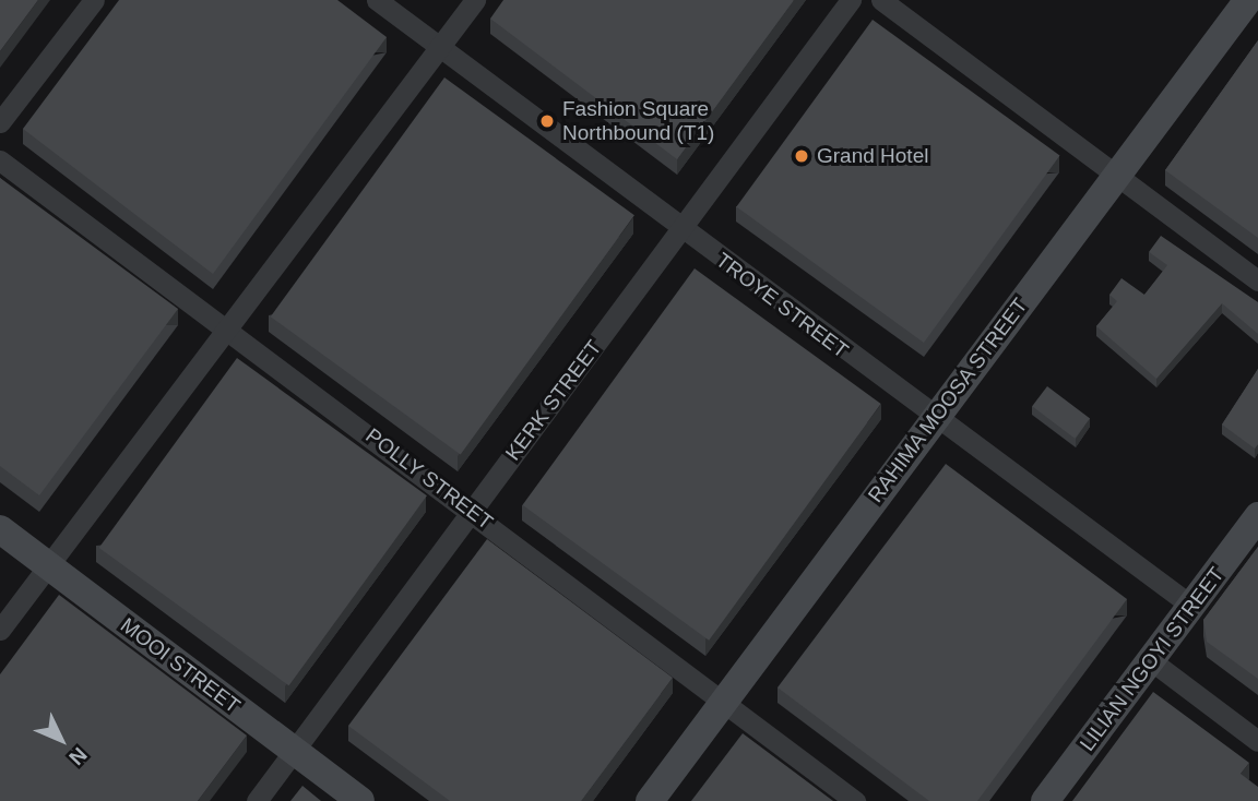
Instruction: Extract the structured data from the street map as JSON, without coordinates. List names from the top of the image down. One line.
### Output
{"streets":{"street":["TROYE STREET","KERK STREET","RAHIMA MOOSA STREET","POLLY STREET","LILIAN NGOYI STREET","MOOI STREET"]},"crossings":[["TROYE STREET","KERK STREET"],["TROYE STREET","RAHIMA MOOSA STREET"],["TROYE STREET","LILIAN NGOYI STREET"],["KERK STREET","POLLY STREET"],["KERK STREET","MOOI STREET"],["RAHIMA MOOSA STREET","POLLY STREET"]],"places":["Fashion Square Northbound (T1)","Grand Hotel"],"north":"bottom right"}
